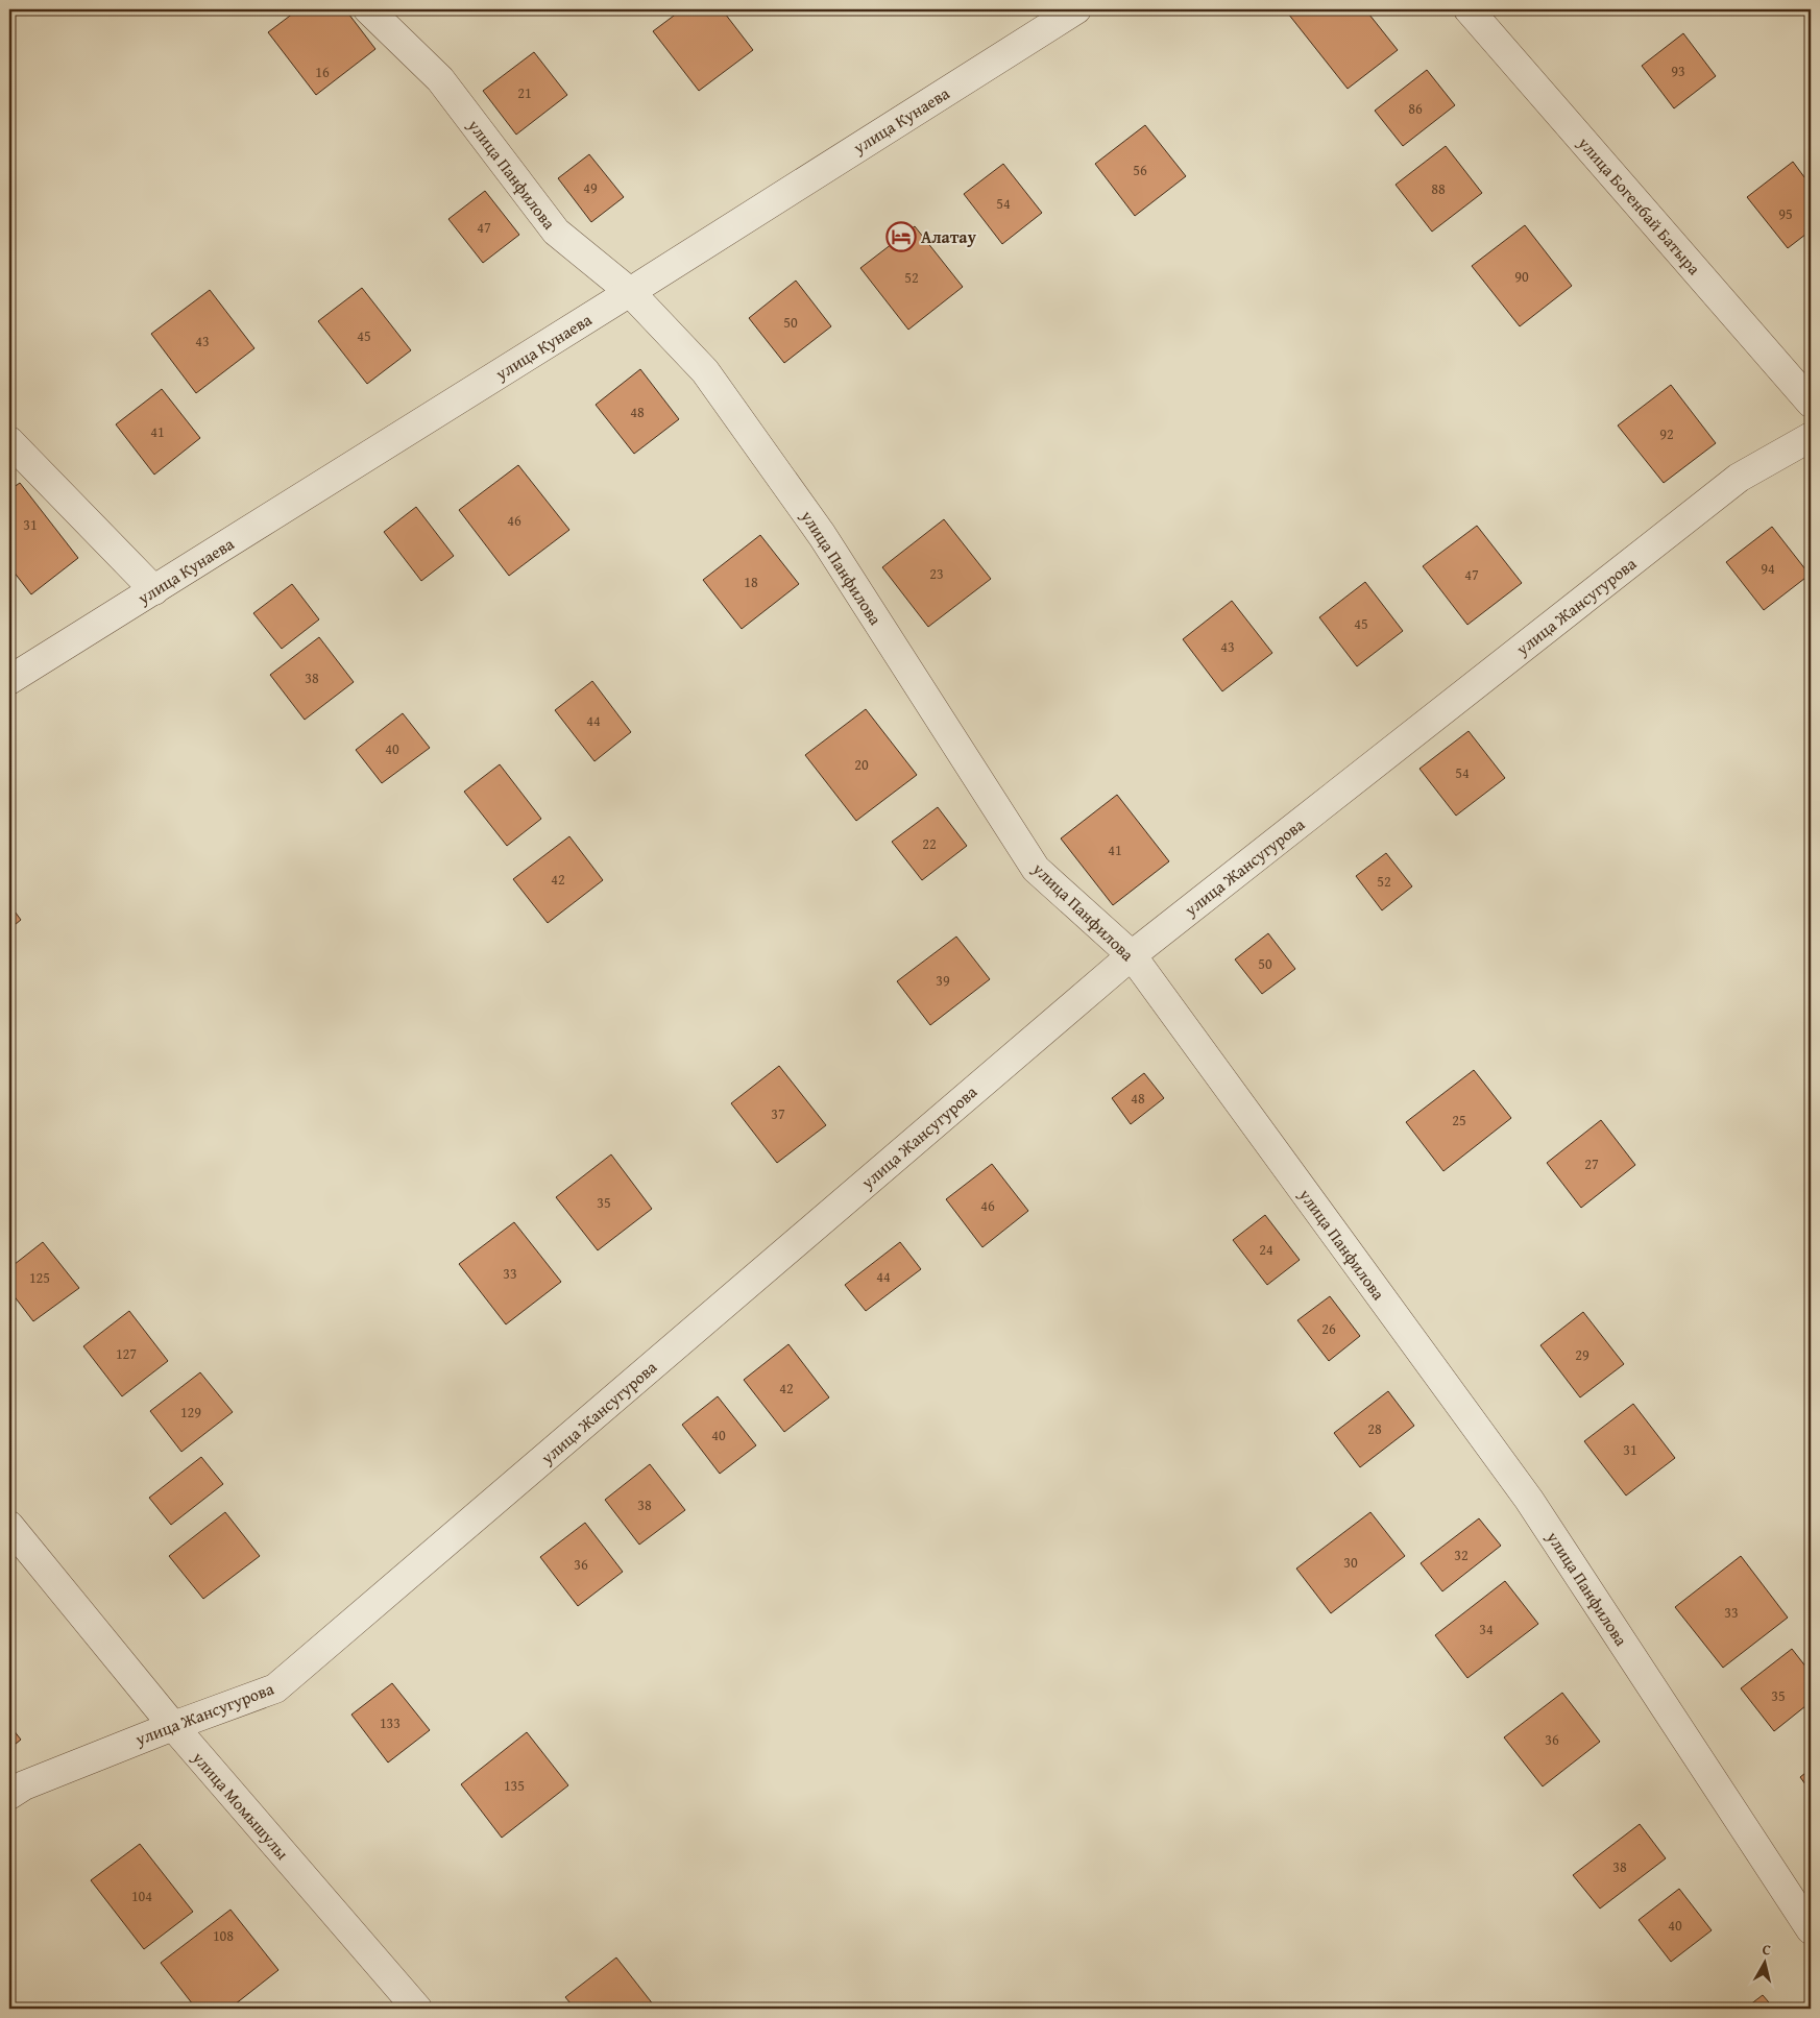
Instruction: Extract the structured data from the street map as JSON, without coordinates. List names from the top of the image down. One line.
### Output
{"streets":{"street":["улица Кунаева","улица Панфилова","улица Богенбай Батыра","улица Жансугурова","улица Момышулы"]},"crossings":[["улица Кунаева","улица Панфилова"],["улица Панфилова","улица Жансугурова"],["улица Жансугурова","улица Момышулы"]],"places":{"hotel":["Алатау"]},"house_numbers":["93","16","21","86","56","49","88","54","95","47","90","52","50","45","43","48","41","92","46","31","94","23","47","18","45","43","38","44","40","20","54","22","41","42","52","50","39","48","37","25","27","35","46","24","33","44","125","26","127","29","42","129","28","40","31","38","32","30","36","33","34","35","133","36","135","38","104","40","108"],"north":"top"}
